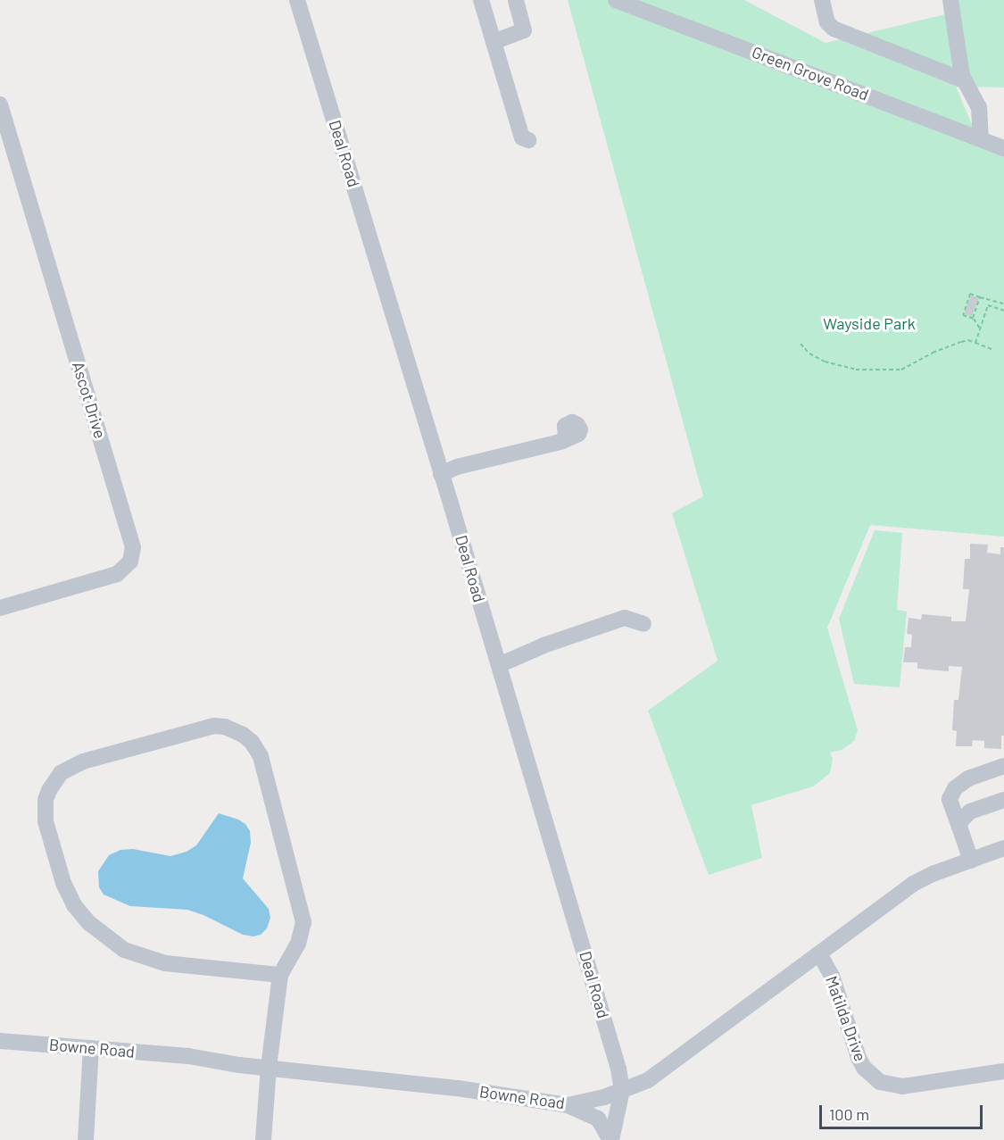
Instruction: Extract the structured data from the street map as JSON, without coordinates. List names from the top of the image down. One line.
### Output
{"streets":{"street":["Green Grove Road","Deal Road","Ascot Drive","Matilda Drive","Bowne Road"]},"crossings":[["Deal Road","Bowne Road"],["Matilda Drive","Bowne Road"]],"parks":["Wayside Park"],"scale_bar":"100 m"}
